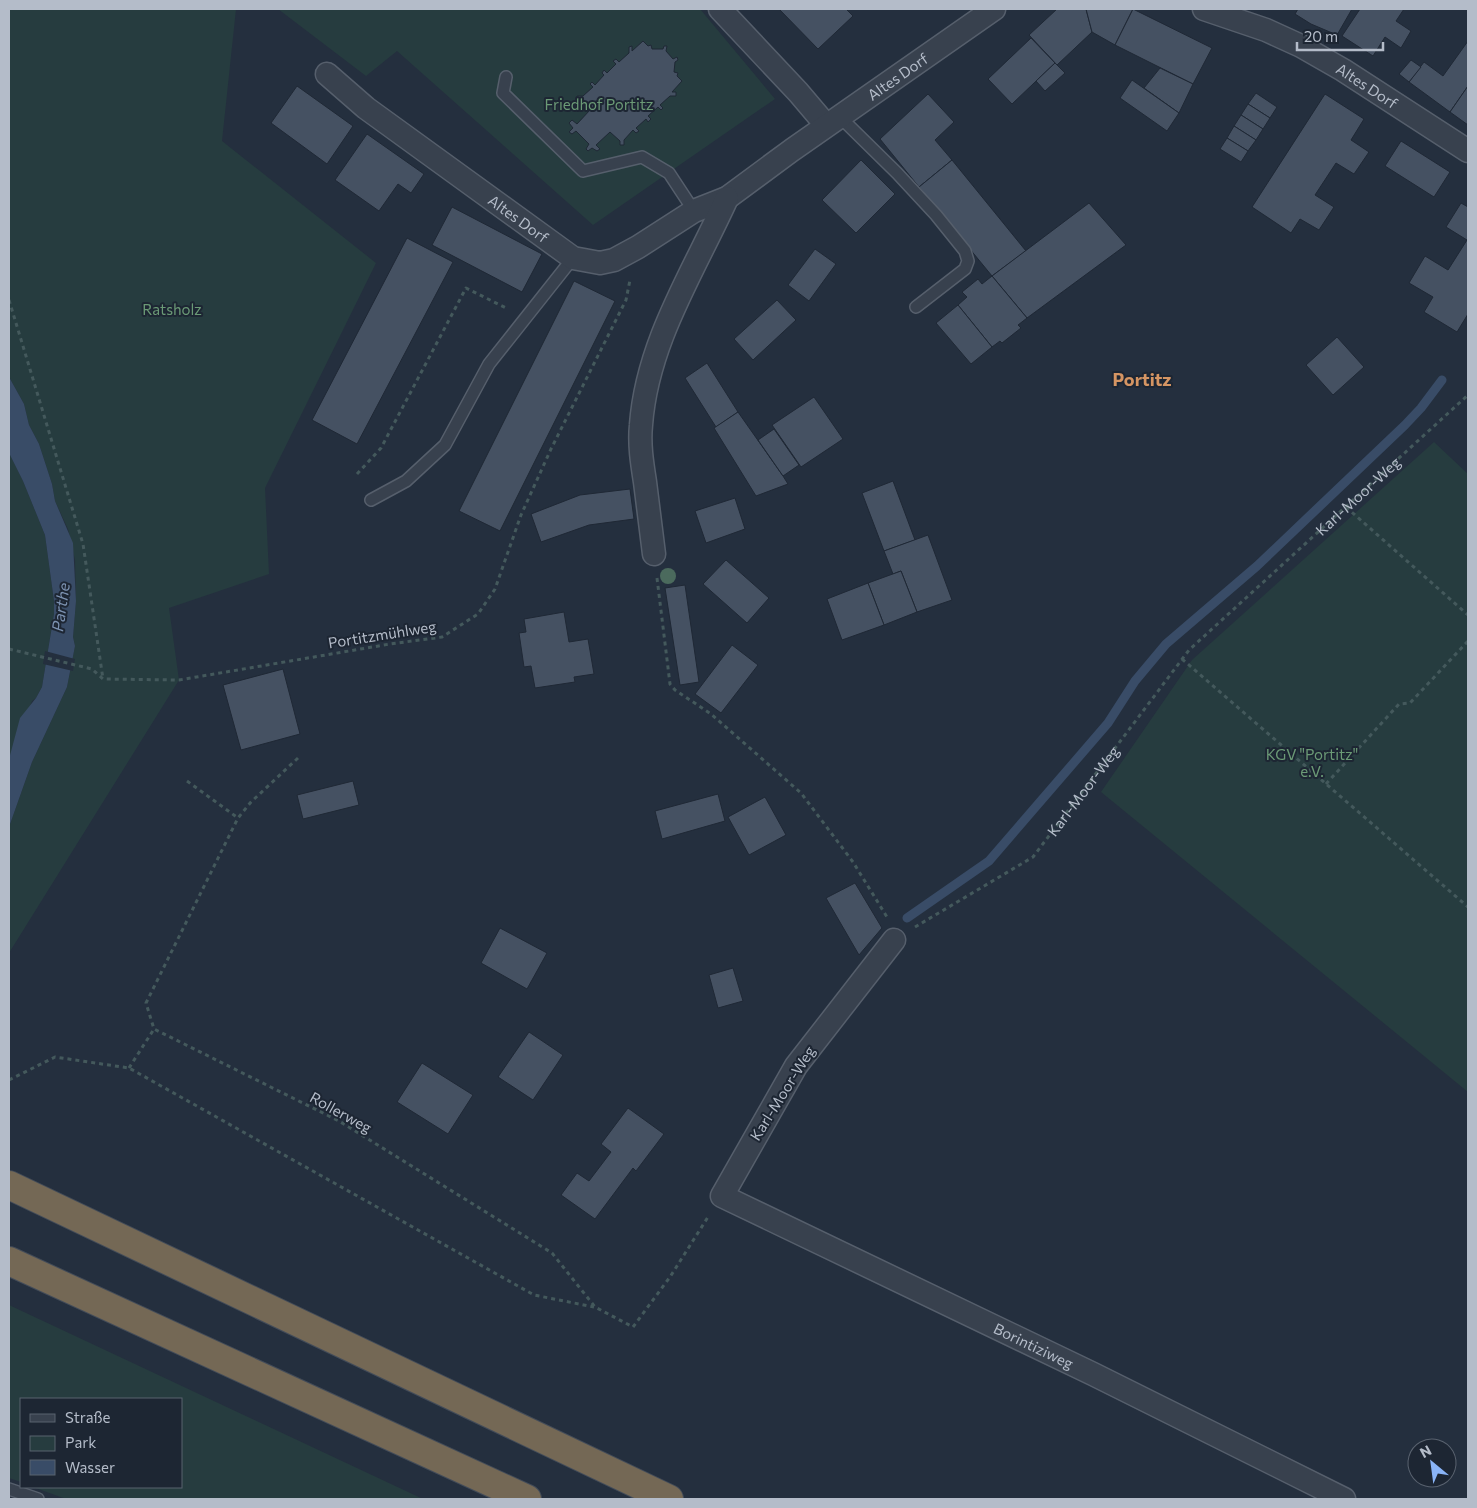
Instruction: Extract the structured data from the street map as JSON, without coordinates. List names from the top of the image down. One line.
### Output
{"streets":{"street":["Altes Dorf","Karl-Moor-Weg","Borintiziweg"],"path":["Portitzmühlweg","Rollerweg"]},"crossings":[["Altes Dorf","Portitzmühlweg"],["Karl-Moor-Weg","Rollerweg"],["Karl-Moor-Weg","Borintiziweg"],["Rollerweg","Borintiziweg"]],"districts":["Portitz"],"water":["Parthe"],"parks":["Friedhof Portitz","Ratsholz","KGV \"Portitz\" e.V."],"legend":["Straße","Park","Wasser"],"scale_bar":"20 m","north":"top left"}
